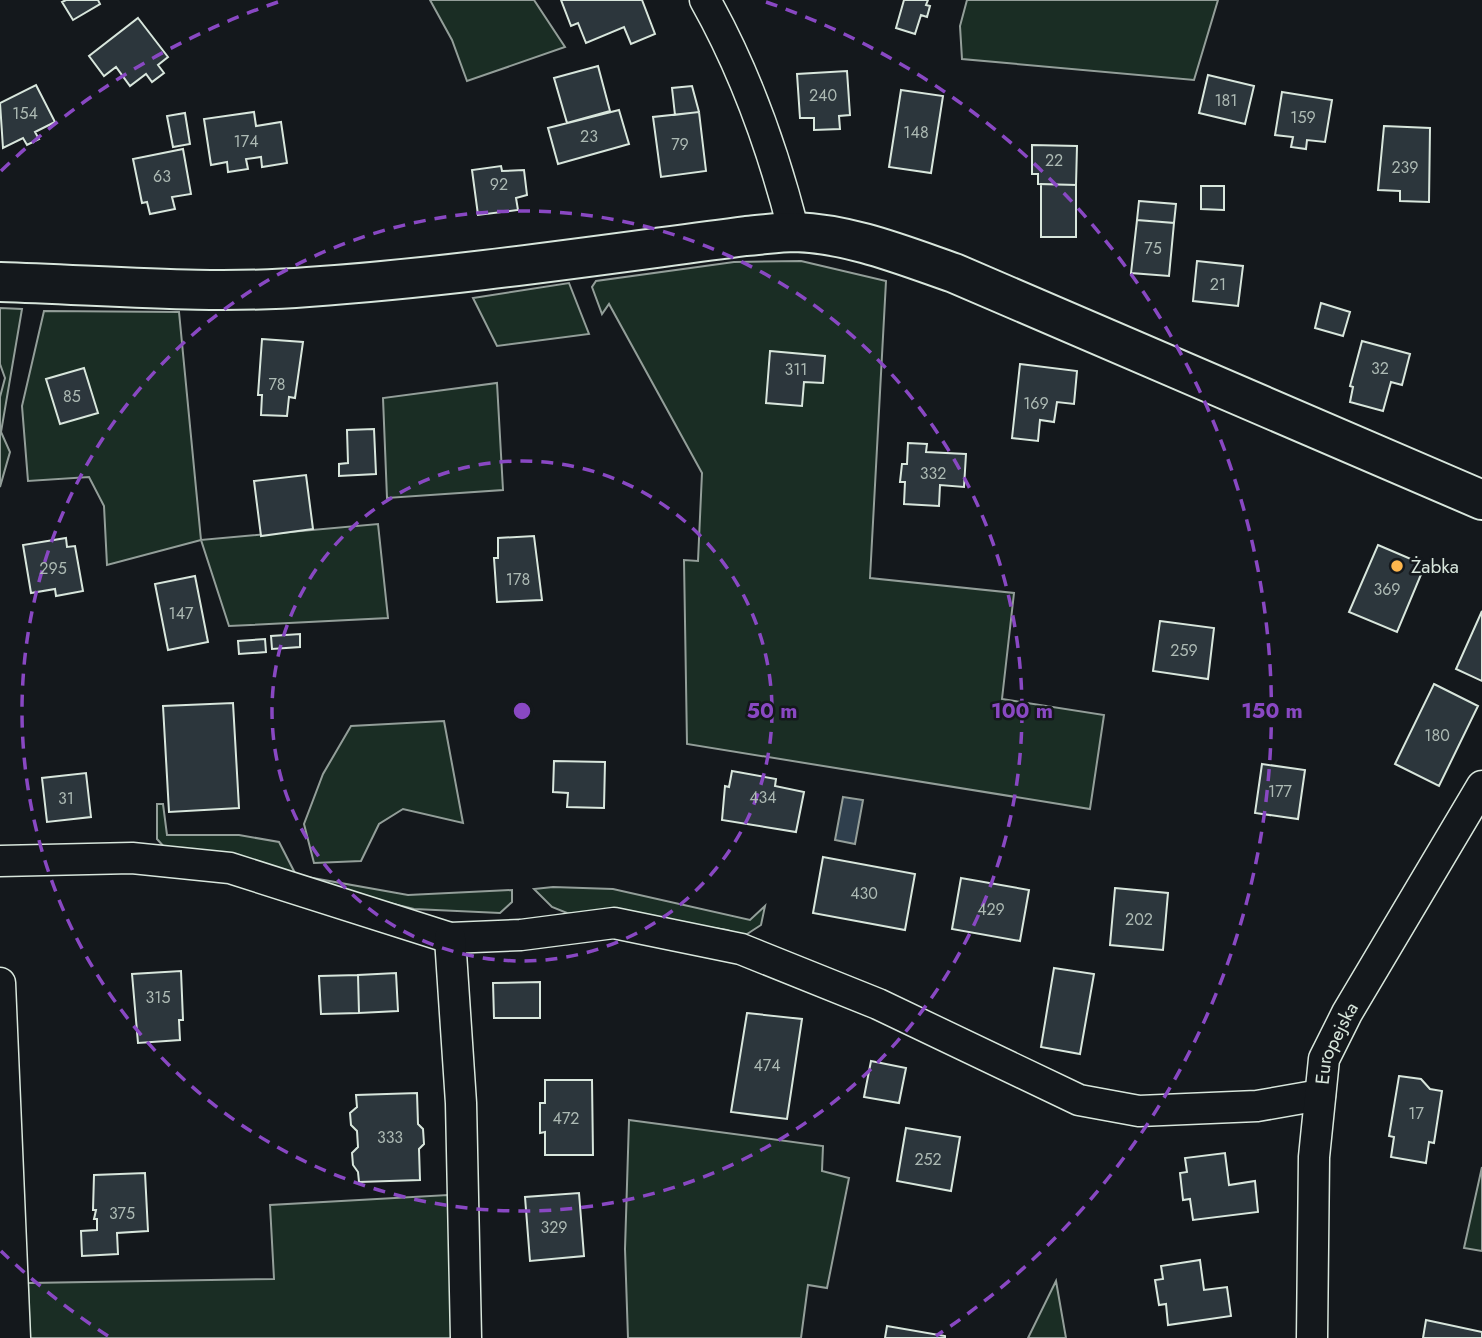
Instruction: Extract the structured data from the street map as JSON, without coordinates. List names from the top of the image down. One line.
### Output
{"streets":{"street":["Europejska"]},"places":["Żabka"],"house_numbers":["240","181","154","159","148","23","174","79","22","239","63","92","75","21","32","311","78","85","169","332","295","178","369","147","259","180","177","434","31","430","429","202","315","474","17","472","333","252","375","329"],"rings":["50 m","100 m","150 m"]}
